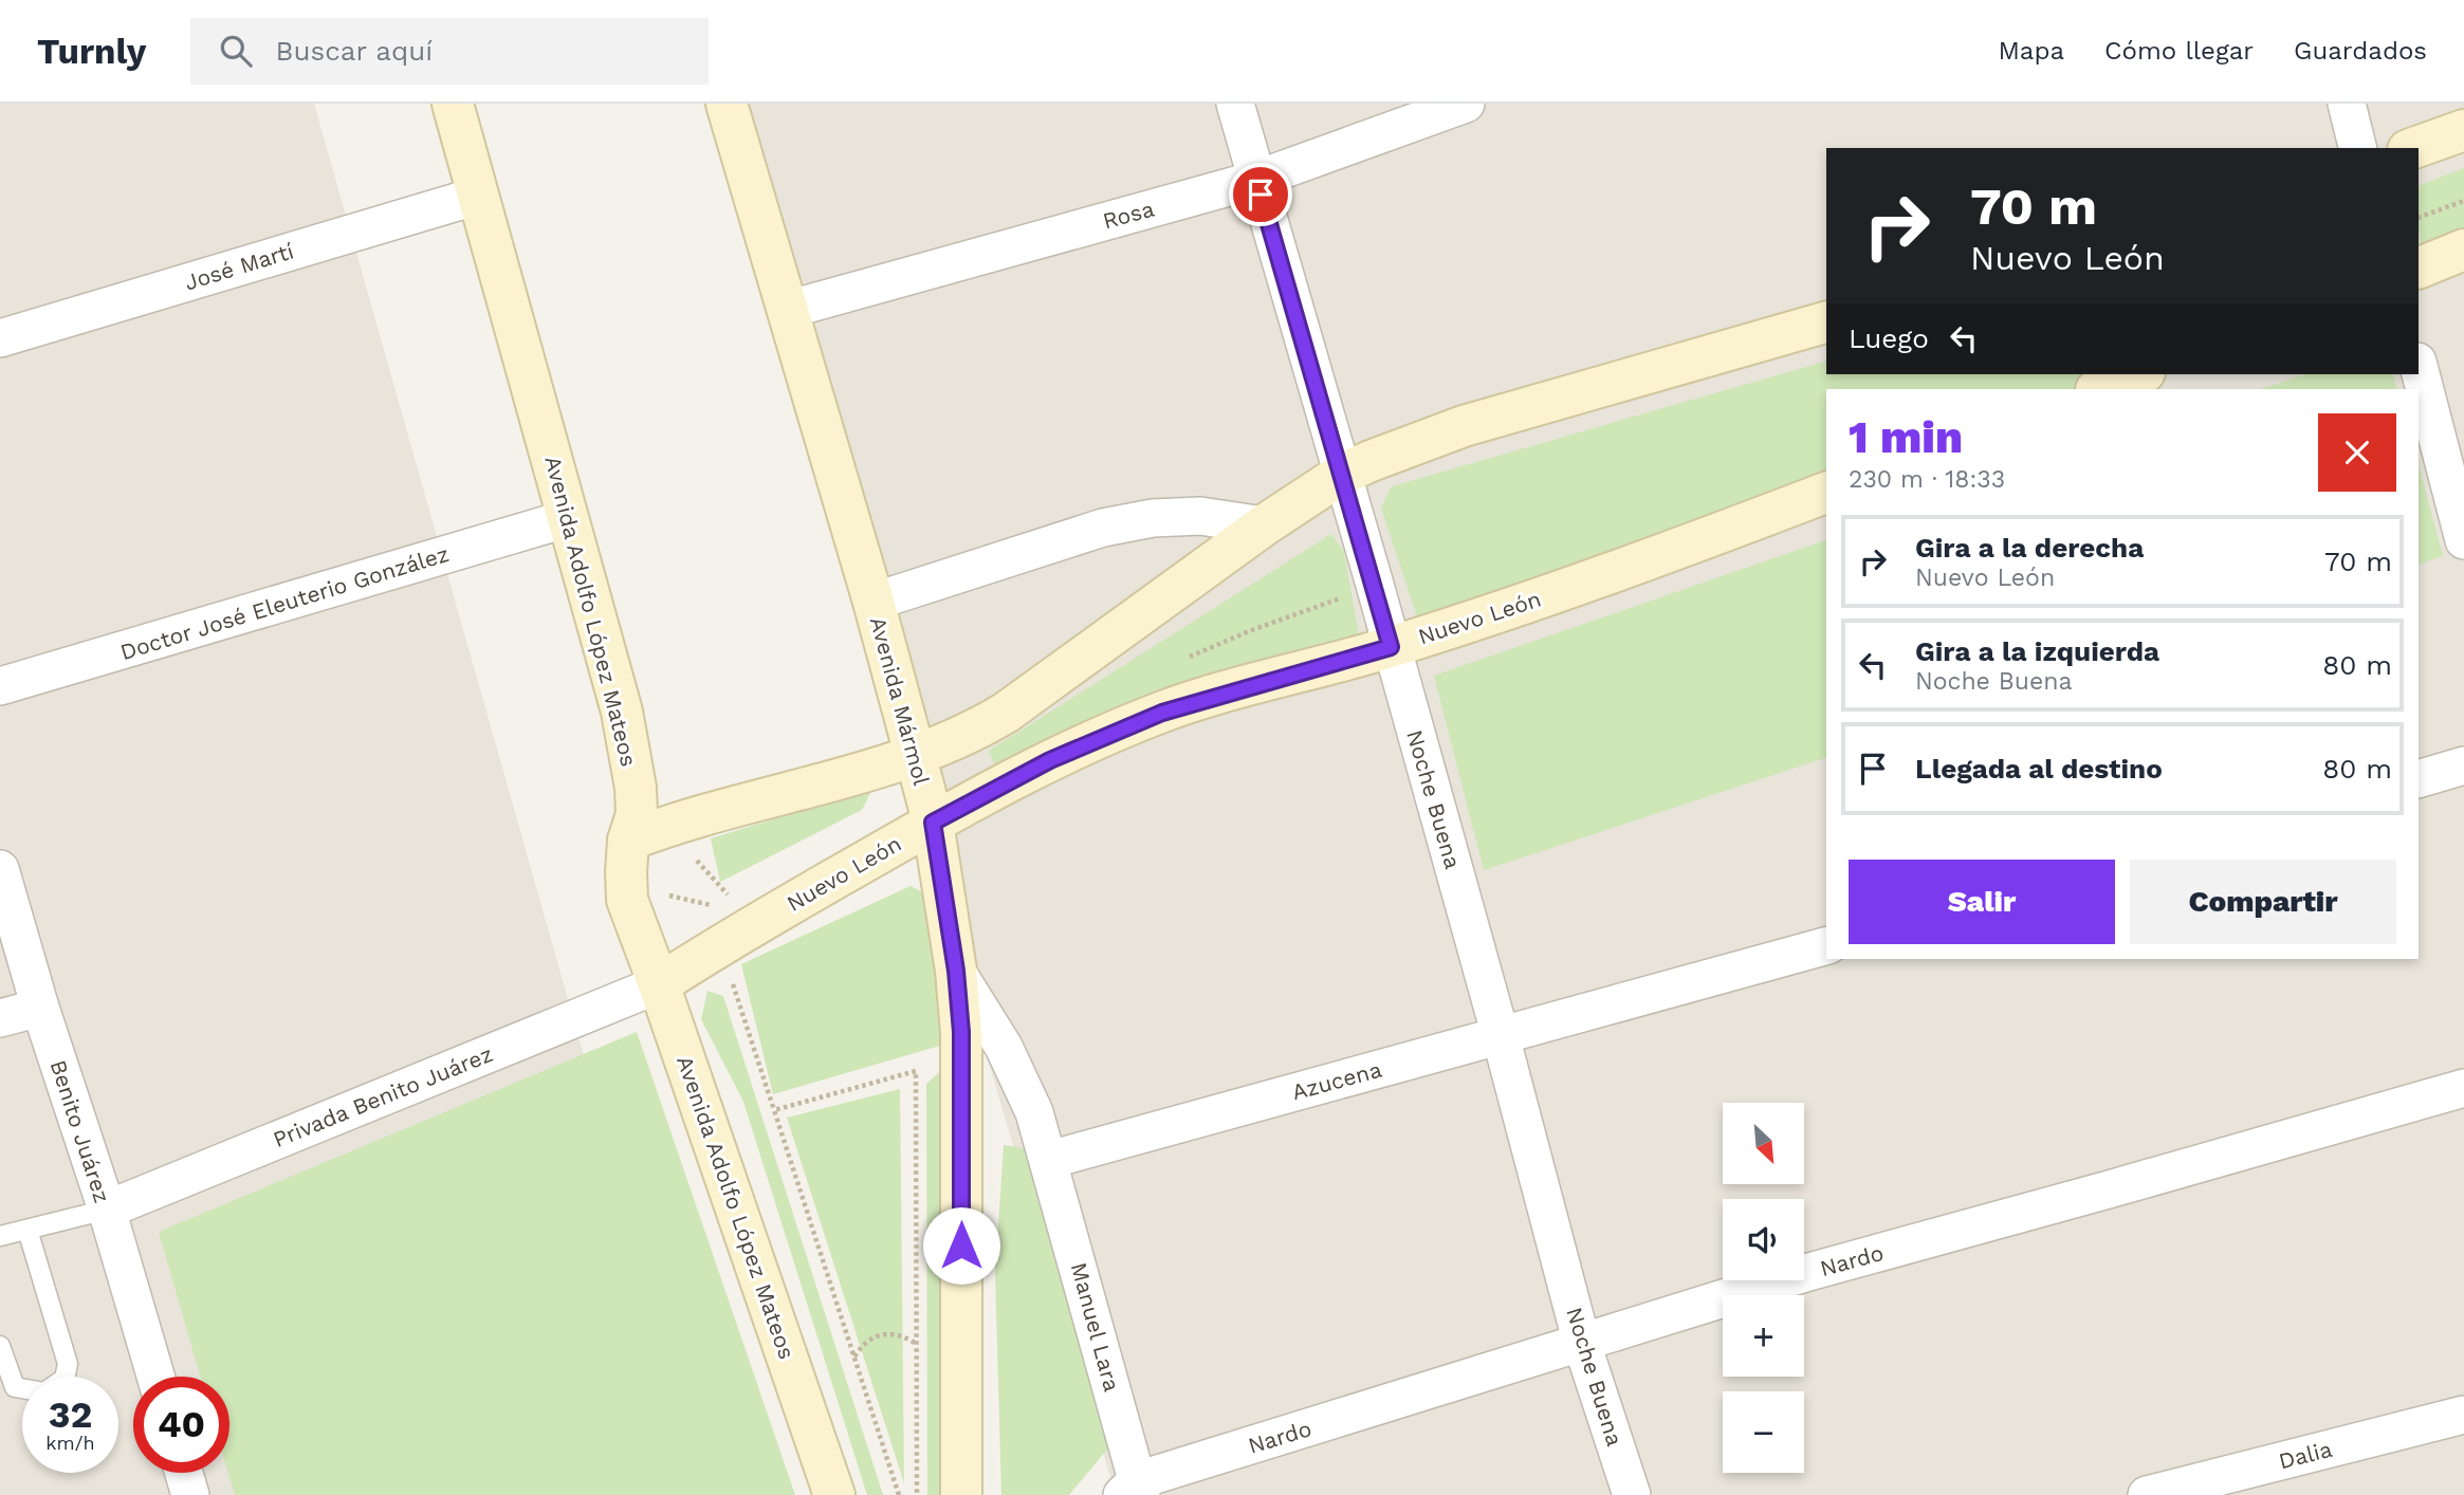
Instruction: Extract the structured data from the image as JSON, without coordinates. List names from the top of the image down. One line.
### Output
{"streets":{"street":["Rosa","José Martí","Doctor José Eleuterio González","Avenida Adolfo López Mateos","Nuevo León","Avenida Mármol","Noche Buena","Azucena","Privada Benito Juárez","Benito Juárez","Nardo","Manuel Lara","Dalia"]},"crossings":[["Rosa","Avenida Mármol"],["Rosa","Noche Buena"],["José Martí","Avenida Adolfo López Mateos"],["Doctor José Eleuterio González","Avenida Adolfo López Mateos"],["Avenida Adolfo López Mateos","Nuevo León"],["Avenida Adolfo López Mateos","Privada Benito Juárez"],["Nuevo León","Avenida Mármol"],["Nuevo León","Noche Buena"],["Nuevo León","Privada Benito Juárez"],["Noche Buena","Azucena"],["Noche Buena","Nardo"],["Azucena","Manuel Lara"],["Privada Benito Juárez","Benito Juárez"],["Nardo","Manuel Lara"]],"north":"bottom right","page":{"header":"Turnly","search":"Buscar aquí","nav":["Mapa","Cómo llegar","Guardados"],"turn":["70 m","Nuevo León"],"then":"Luego","heading":["1 min","230 m · 18:33"],"list":[{"name":"Gira a la derecha","note":"Nuevo León","value":"70 m"},{"name":"Gira a la izquierda","note":"Noche Buena","value":"80 m"},{"name":"Llegada al destino","value":"80 m"}],"buttons":["Salir","Compartir"],"map_buttons":["+","−"],"speed":"32 km/h","limit":"40"}}
